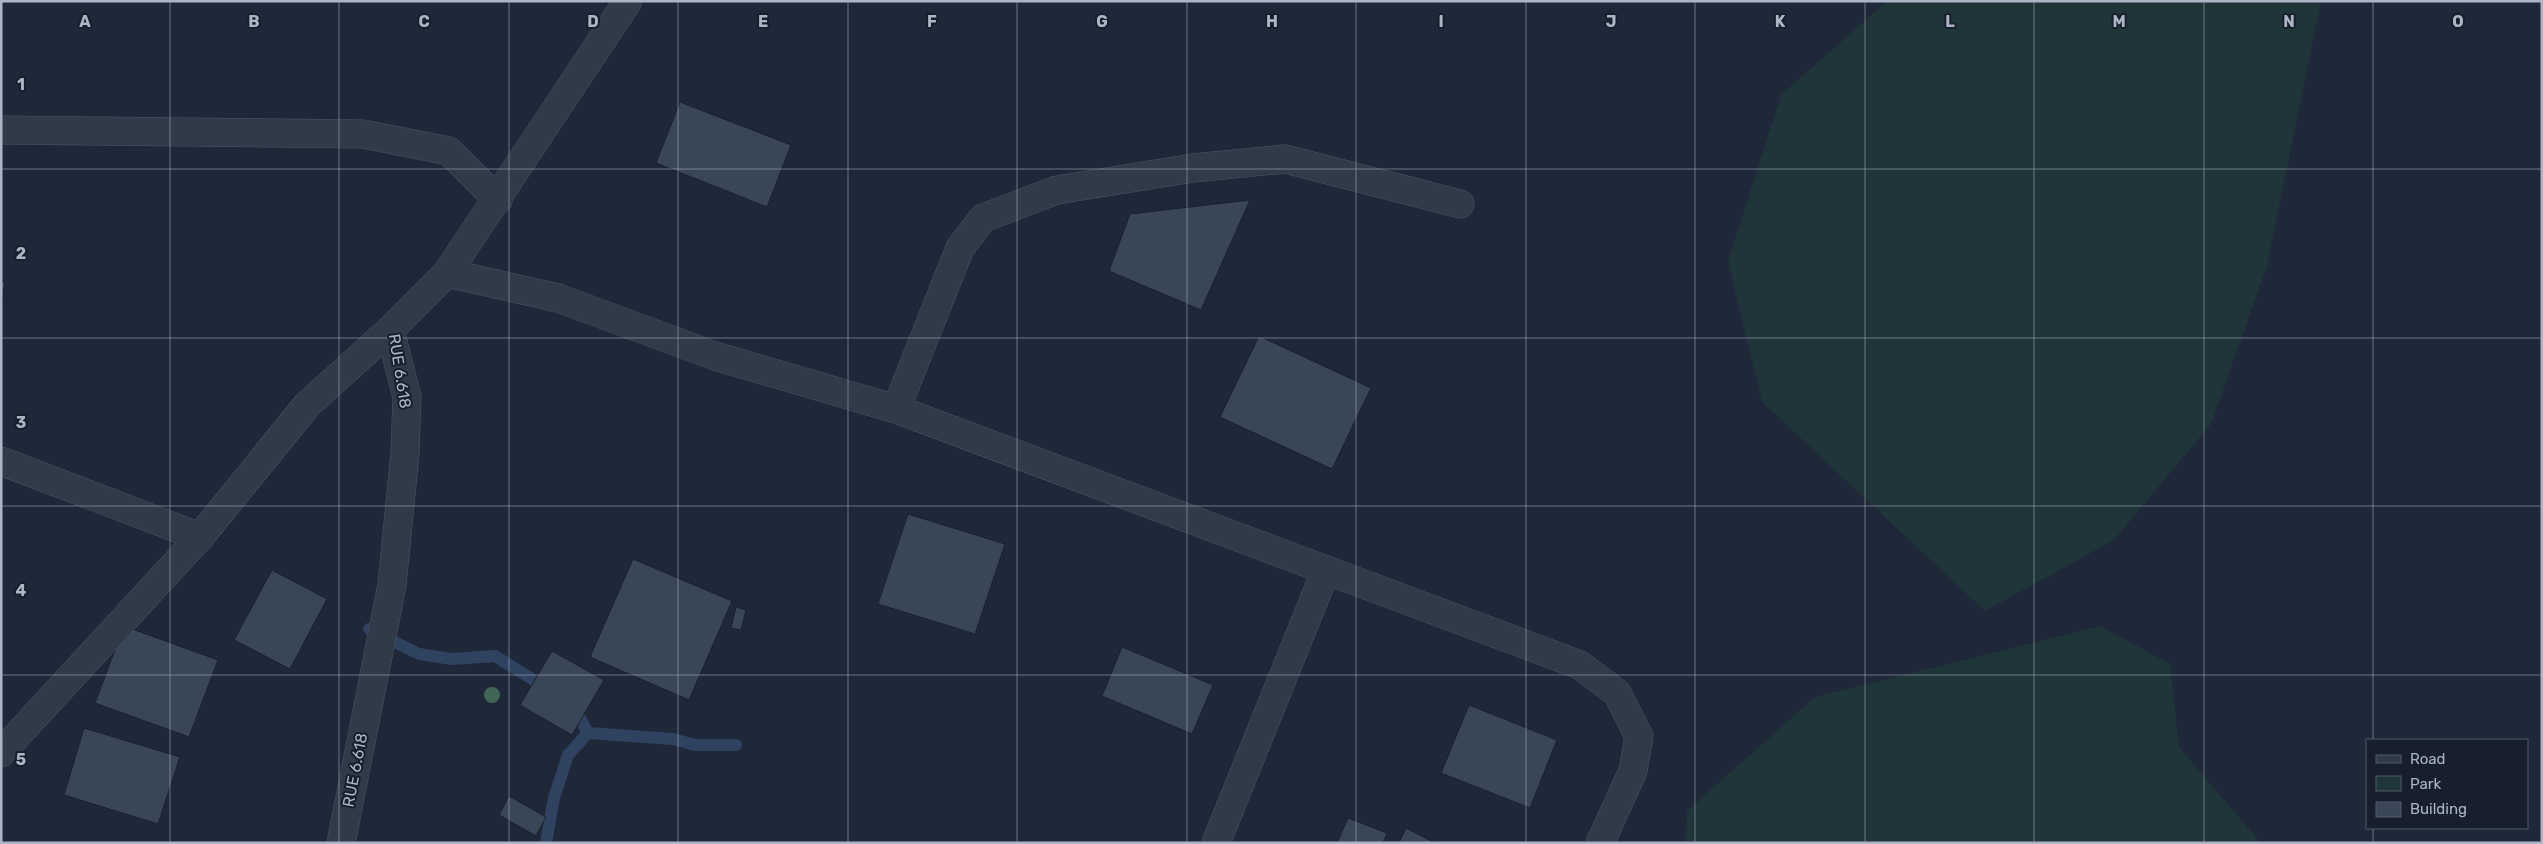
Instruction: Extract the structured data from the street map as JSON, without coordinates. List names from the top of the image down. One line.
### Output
{"streets":{"street":["RUE 6.618"]},"legend":["Road","Park","Building"],"grid":{"columns":["A","B","C","D","E","F","G","H","I","J","K","L","M","N","O"],"rows":["1","2","3","4","5"]}}
